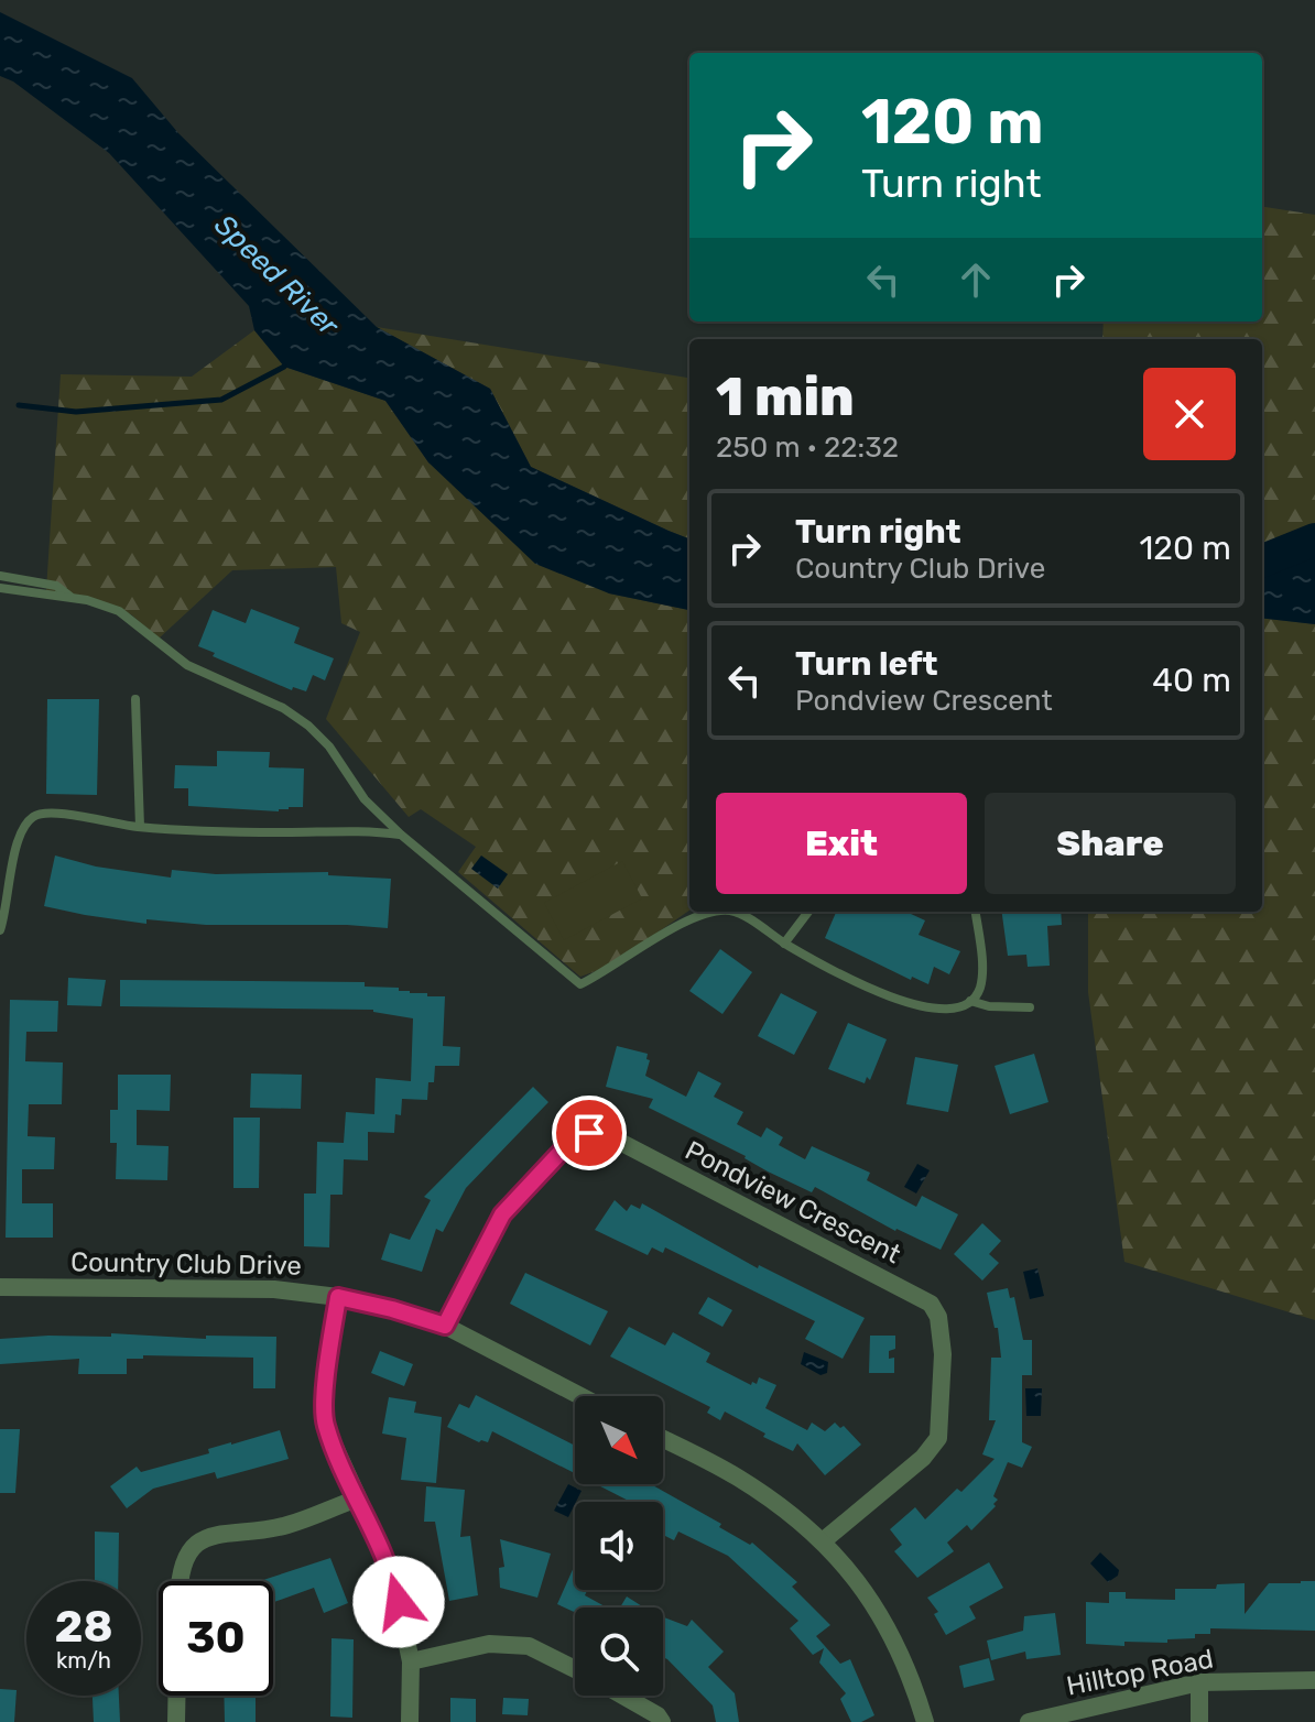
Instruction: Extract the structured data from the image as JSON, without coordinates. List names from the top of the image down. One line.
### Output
{"streets":{"street":["Pondview Crescent","Country Club Drive","Hilltop Road"]},"crossings":[["Pondview Crescent","Country Club Drive"]],"water":["Speed River"],"north":"bottom right","page":{"turn":["120 m","Turn right"],"heading":["1 min","250 m · 22:32"],"list":[{"name":"Turn right","note":"Country Club Drive","value":"120 m"},{"name":"Turn left","note":"Pondview Crescent","value":"40 m"}],"buttons":["Exit","Share"],"speed":"28 km/h","limit":"30"}}
